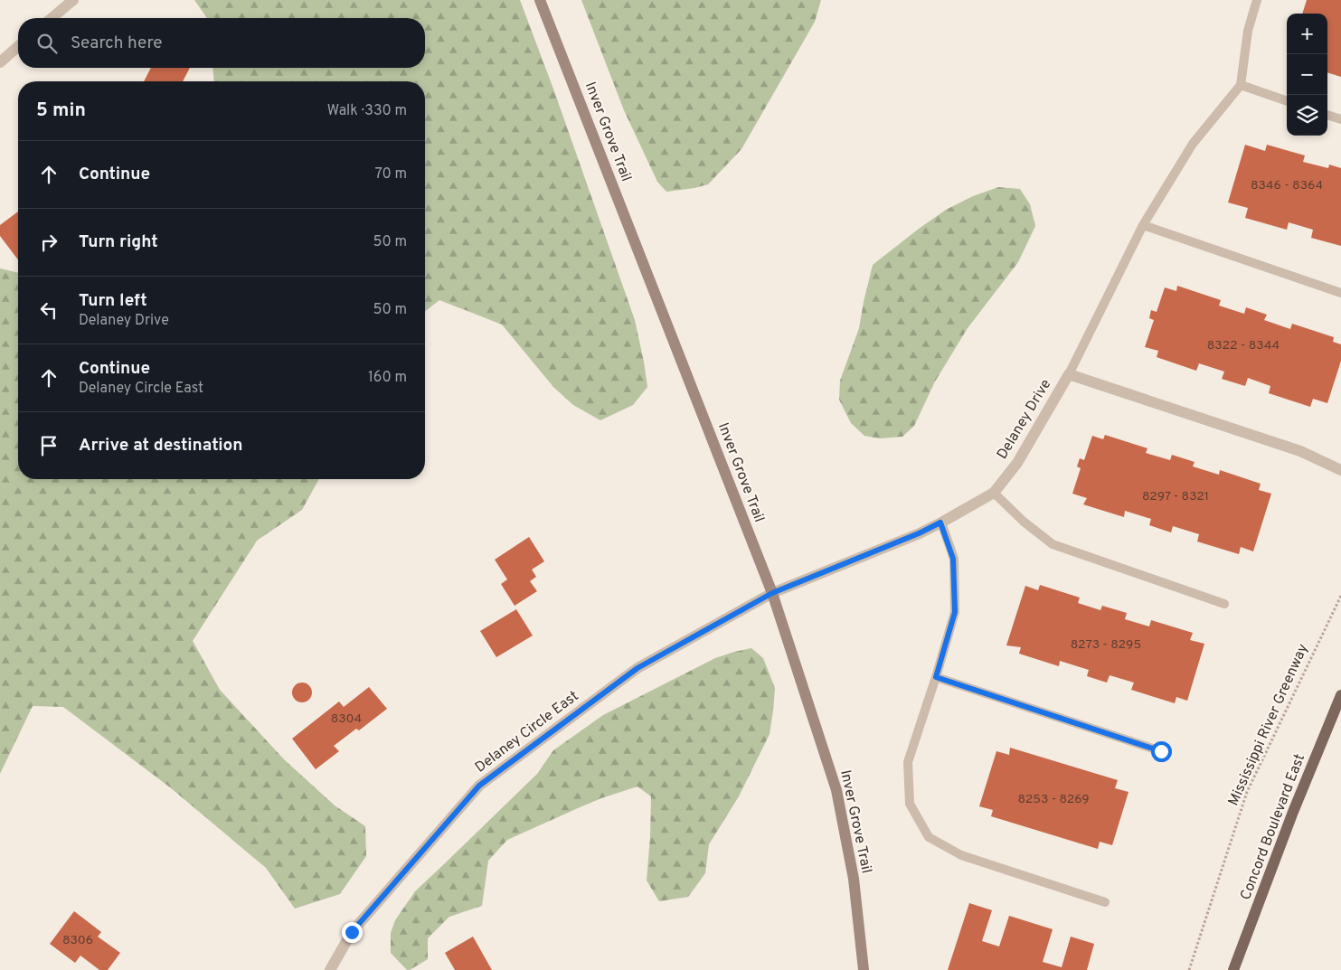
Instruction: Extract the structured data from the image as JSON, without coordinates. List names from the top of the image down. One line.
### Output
{"streets":{"main road":["Concord Boulevard East"],"street":["Inver Grove Trail","Delaney Drive","Delaney Circle East"],"path":["Mississippi River Greenway"]},"crossings":[["Inver Grove Trail","Delaney Drive"],["Inver Grove Trail","Delaney Circle East"],["Delaney Drive","Delaney Circle East"]],"house_numbers":["8346 - 8364","8322 - 8344","8297 - 8321","8273 - 8295","8304","8253 - 8269","8306"],"page":{"map_buttons":["+","−"],"search":"Search here","heading":["5 min","Walk · 330 m"],"list":[["Continue","70 m"],["Turn right","50 m"],["Turn left","Delaney Drive","50 m"],["Continue","Delaney Circle East","160 m"],"Arrive at destination"]}}
